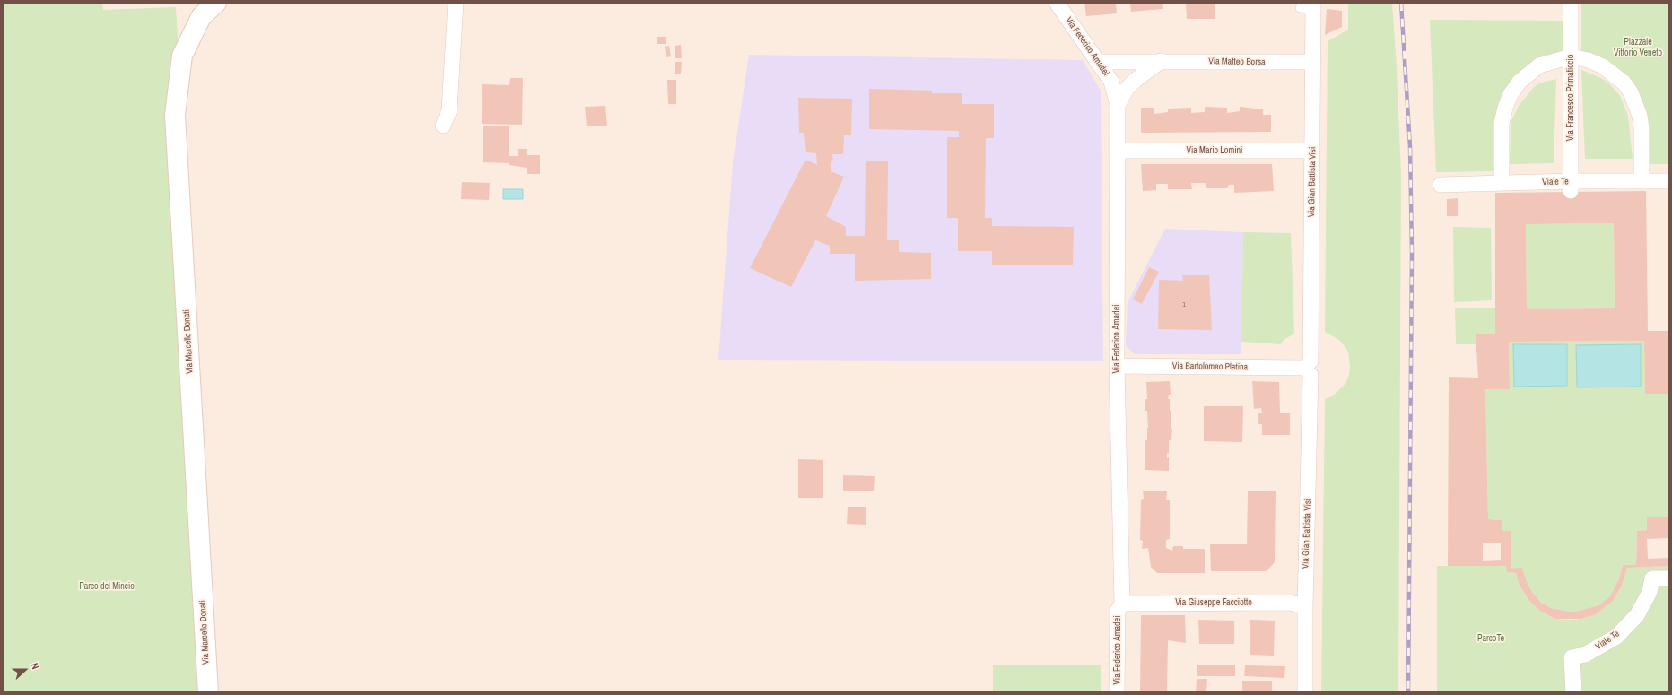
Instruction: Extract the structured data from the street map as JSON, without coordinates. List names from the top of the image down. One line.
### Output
{"streets":{"street":["Via Federico Amadei","Via Matteo Borsa","Via Francesco Primaticcio","Via Mario Lomini","Via Gian Battista Visi","Viale Te","Via Marcello Donati","Via Bartolomeo Platina","Via Giuseppe Facciotto"]},"crossings":[["Via Federico Amadei","Via Matteo Borsa"],["Via Federico Amadei","Via Mario Lomini"],["Via Federico Amadei","Via Bartolomeo Platina"],["Via Federico Amadei","Via Giuseppe Facciotto"],["Via Matteo Borsa","Via Gian Battista Visi"],["Via Francesco Primaticcio","Viale Te"],["Via Mario Lomini","Via Gian Battista Visi"],["Via Gian Battista Visi","Via Bartolomeo Platina"],["Via Gian Battista Visi","Via Giuseppe Facciotto"]],"parks":["Piazzale Vittorio Veneto","Parco del Mincio","ParcoTe"],"house_numbers":["1"],"north":"right"}
